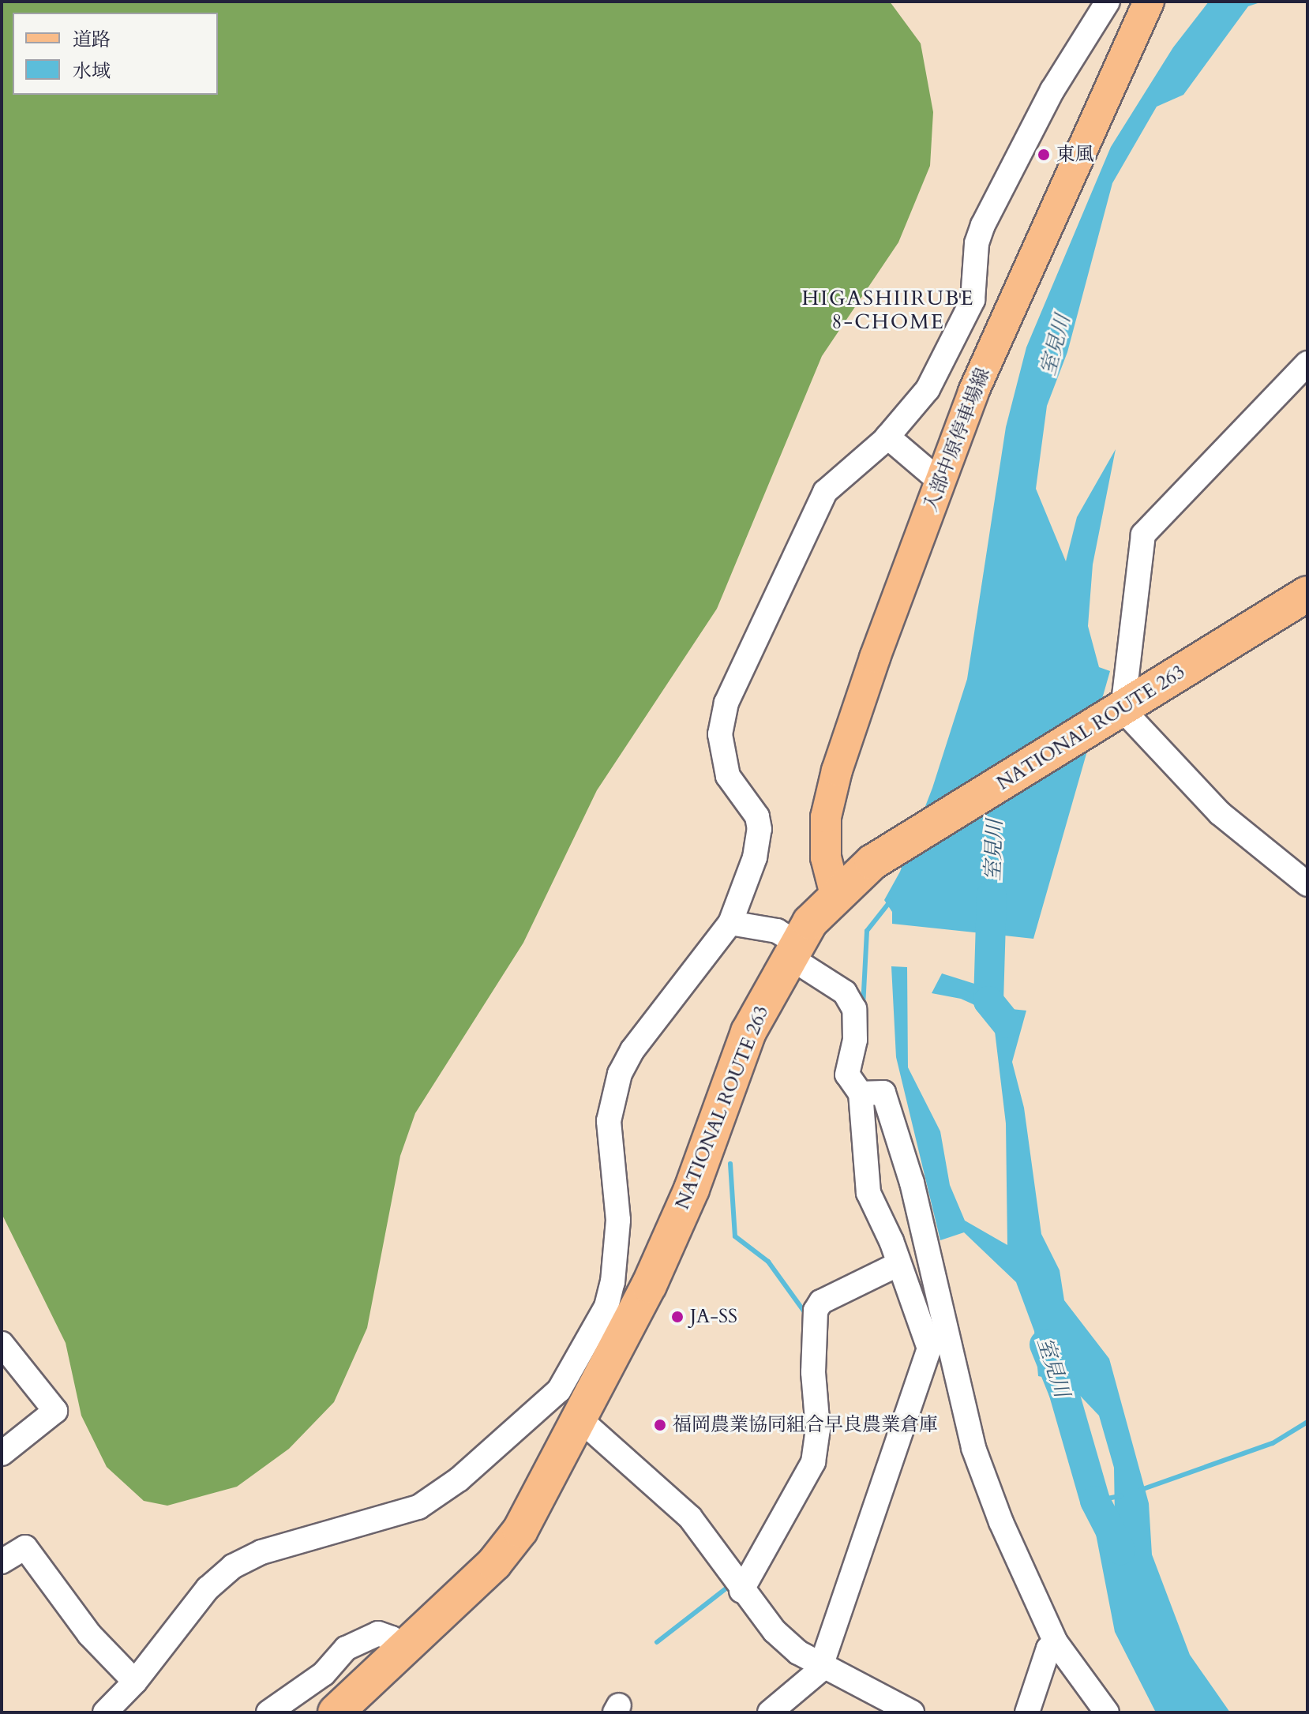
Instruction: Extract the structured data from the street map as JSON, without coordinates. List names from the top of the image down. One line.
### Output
{"streets":{"highway":["NATIONAL ROUTE 263"],"main road":["入部中原停車場線"]},"crossings":[["入部中原停車場線","NATIONAL ROUTE 263"]],"districts":["HIGASHIIRUBE 8-CHOME"],"water":["室見川"],"places":["東風","JA-SS","福岡農業協同組合早良農業倉庫"],"legend":["道路","水域"]}
